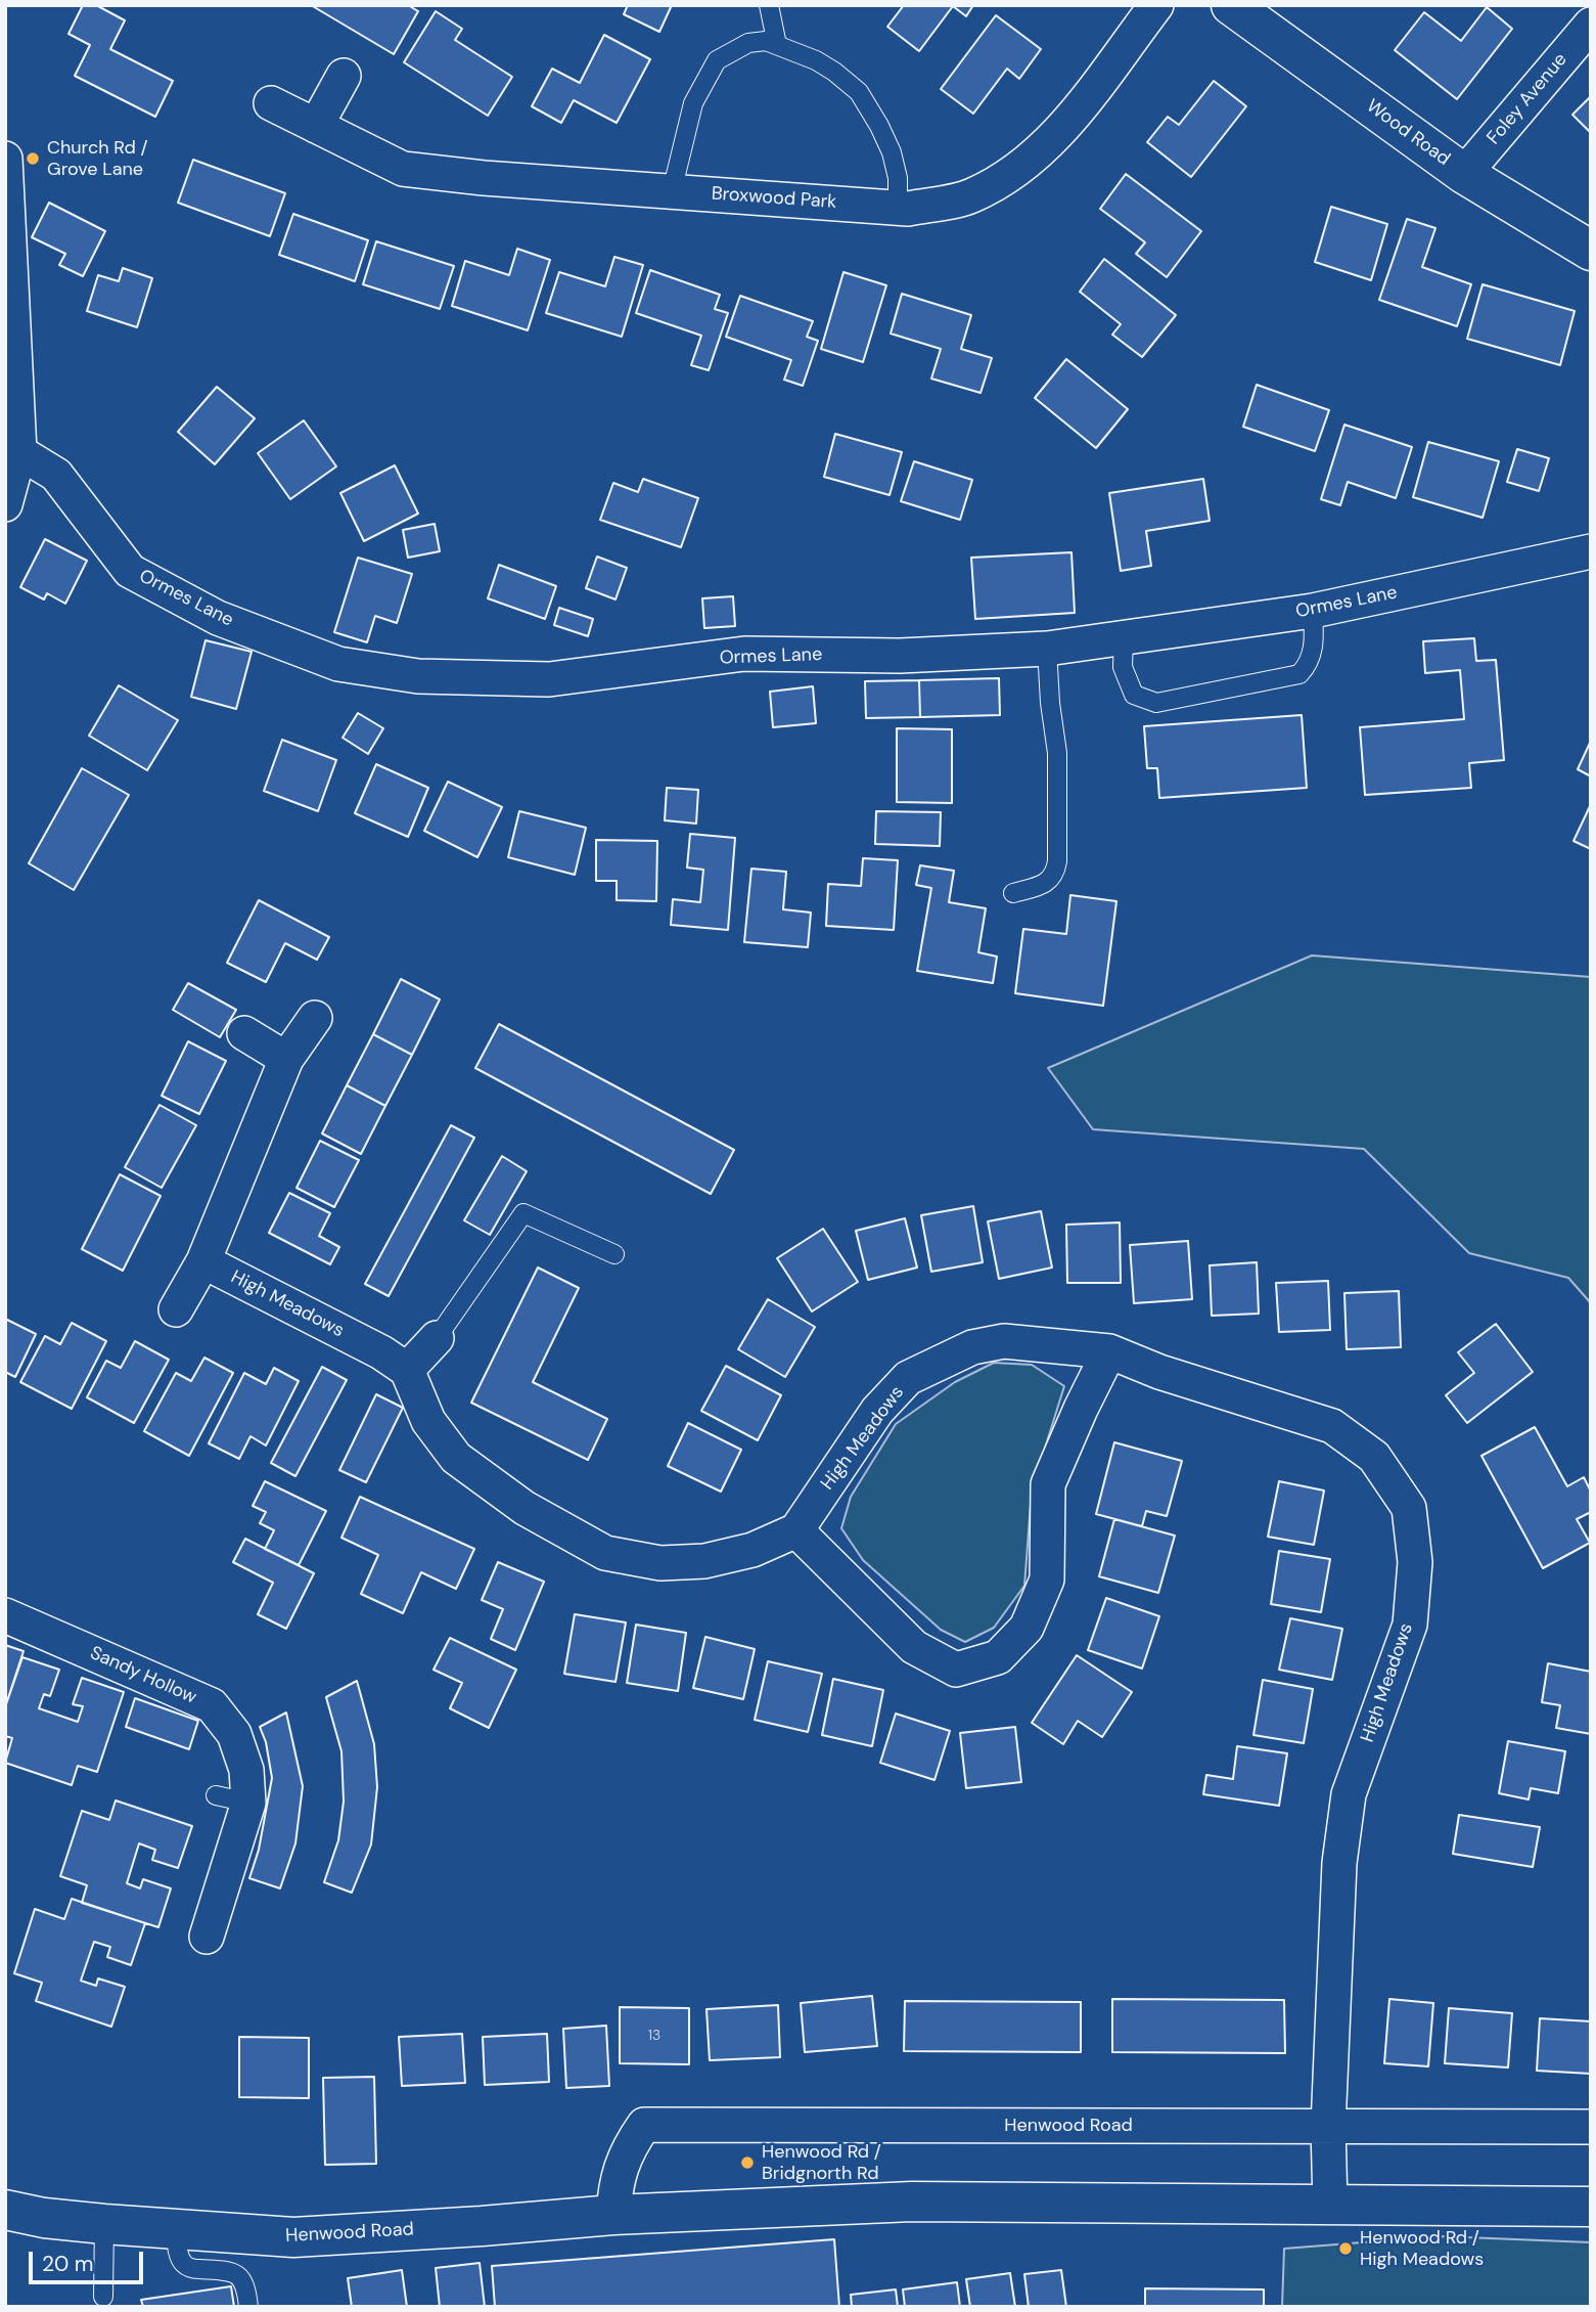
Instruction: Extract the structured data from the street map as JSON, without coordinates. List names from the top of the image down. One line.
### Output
{"streets":{"main road":["Wood Road","Henwood Road"],"street":["Foley Avenue","Broxwood Park","Ormes Lane","High Meadows","Sandy Hollow"]},"crossings":[["Foley Avenue","Wood Road"],["High Meadows","Henwood Road"]],"places":["Church Rd / Grove Lane","Henwood Rd / Bridgnorth Rd","Henwood Rd / High Meadows"],"house_numbers":["13"],"scale_bar":"20 m"}
